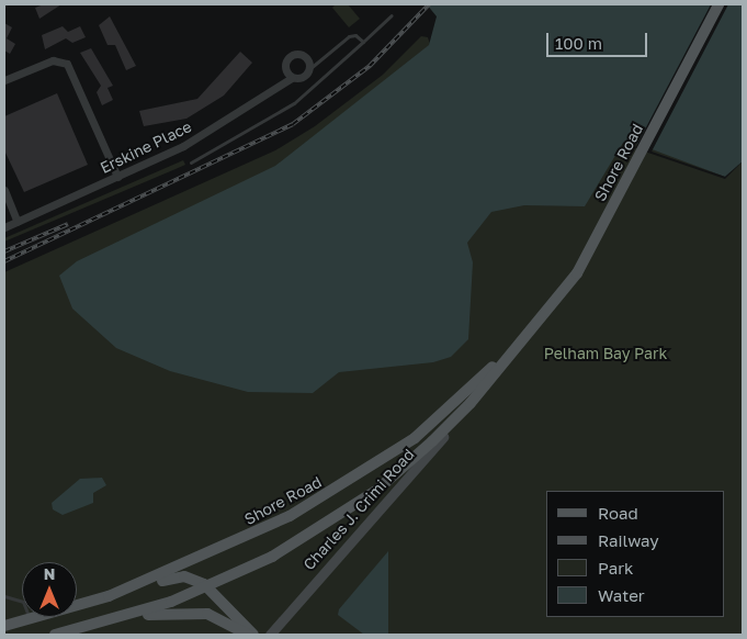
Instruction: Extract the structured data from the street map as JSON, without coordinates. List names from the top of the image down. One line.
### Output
{"streets":{"main road":["Shore Road","Charles J. Crimi Road"],"street":["Erskine Place"]},"crossings":[["Shore Road","Charles J. Crimi Road"]],"parks":["Pelham Bay Park"],"legend":["Road","Railway","Park","Water"],"scale_bar":"100 m","north":"top"}
